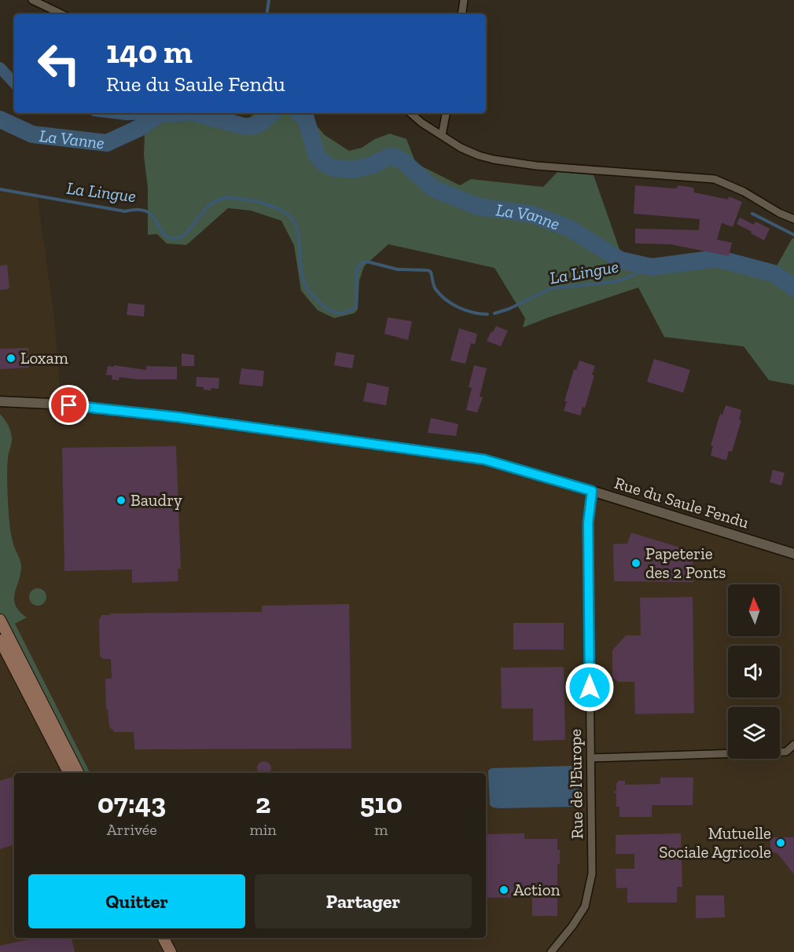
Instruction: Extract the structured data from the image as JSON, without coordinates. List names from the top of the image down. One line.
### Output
{"streets":{"street":["Rue du Saule Fendu","Rue de l'Europe"]},"crossings":[["Rue du Saule Fendu","Rue de l'Europe"]],"water":["La Vanne","La Lingue"],"places":["Loxam","Baudry","Papeterie des 2 Ponts","Mutuelle Sociale Agricole","Action"],"north":"top","page":{"turn":["140 m","Rue du Saule Fendu"],"eta":["07:43","Arrivée","2","min","510","m"],"buttons":["Quitter","Partager"]}}
